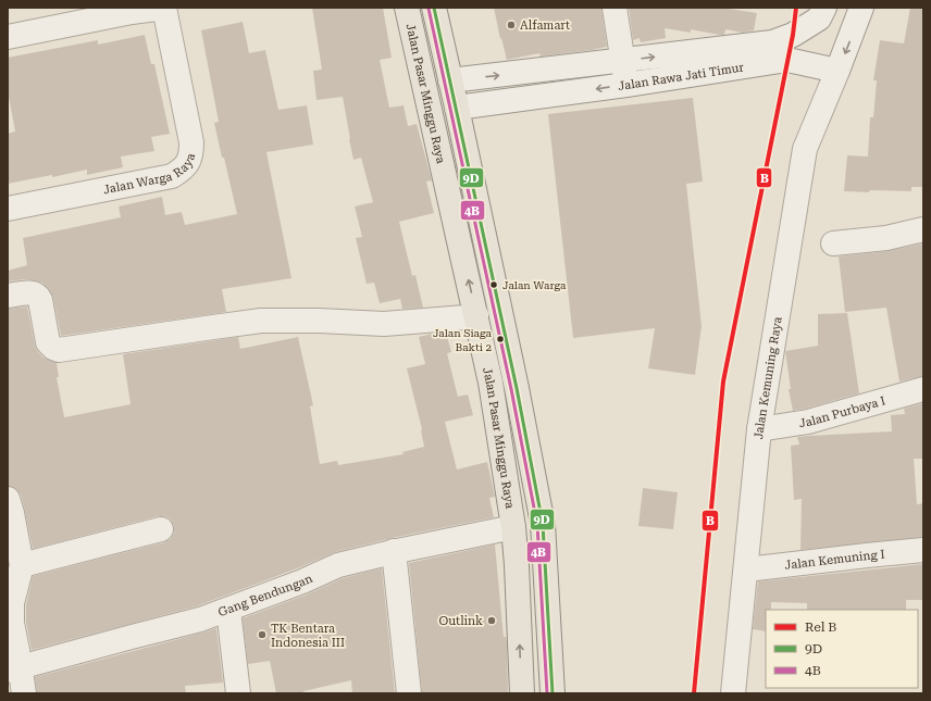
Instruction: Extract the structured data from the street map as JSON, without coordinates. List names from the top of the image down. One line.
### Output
{"streets":{"main road":["Jalan Pasar Minggu Raya"],"street":["Jalan Rawa Jati Timur","Jalan Warga Raya","Jalan Kemuning Raya","Jalan Purbaya I","Jalan Kemuning I","Gang Bendungan"]},"crossings":[["Jalan Rawa Jati Timur","Jalan Pasar Minggu Raya"],["Jalan Rawa Jati Timur","Jalan Kemuning Raya"],["Jalan Pasar Minggu Raya","Gang Bendungan"],["Jalan Kemuning Raya","Jalan Purbaya I"],["Jalan Kemuning Raya","Jalan Kemuning I"]],"places":["Alfamart","Jalan Warga","Jalan Siaga Bakti 2","Outlink","TK Bentara Indonesia III"],"lines":["rail line B","transit line 9D","transit line 4B"],"legend":["Rel B","9D","4B"]}
